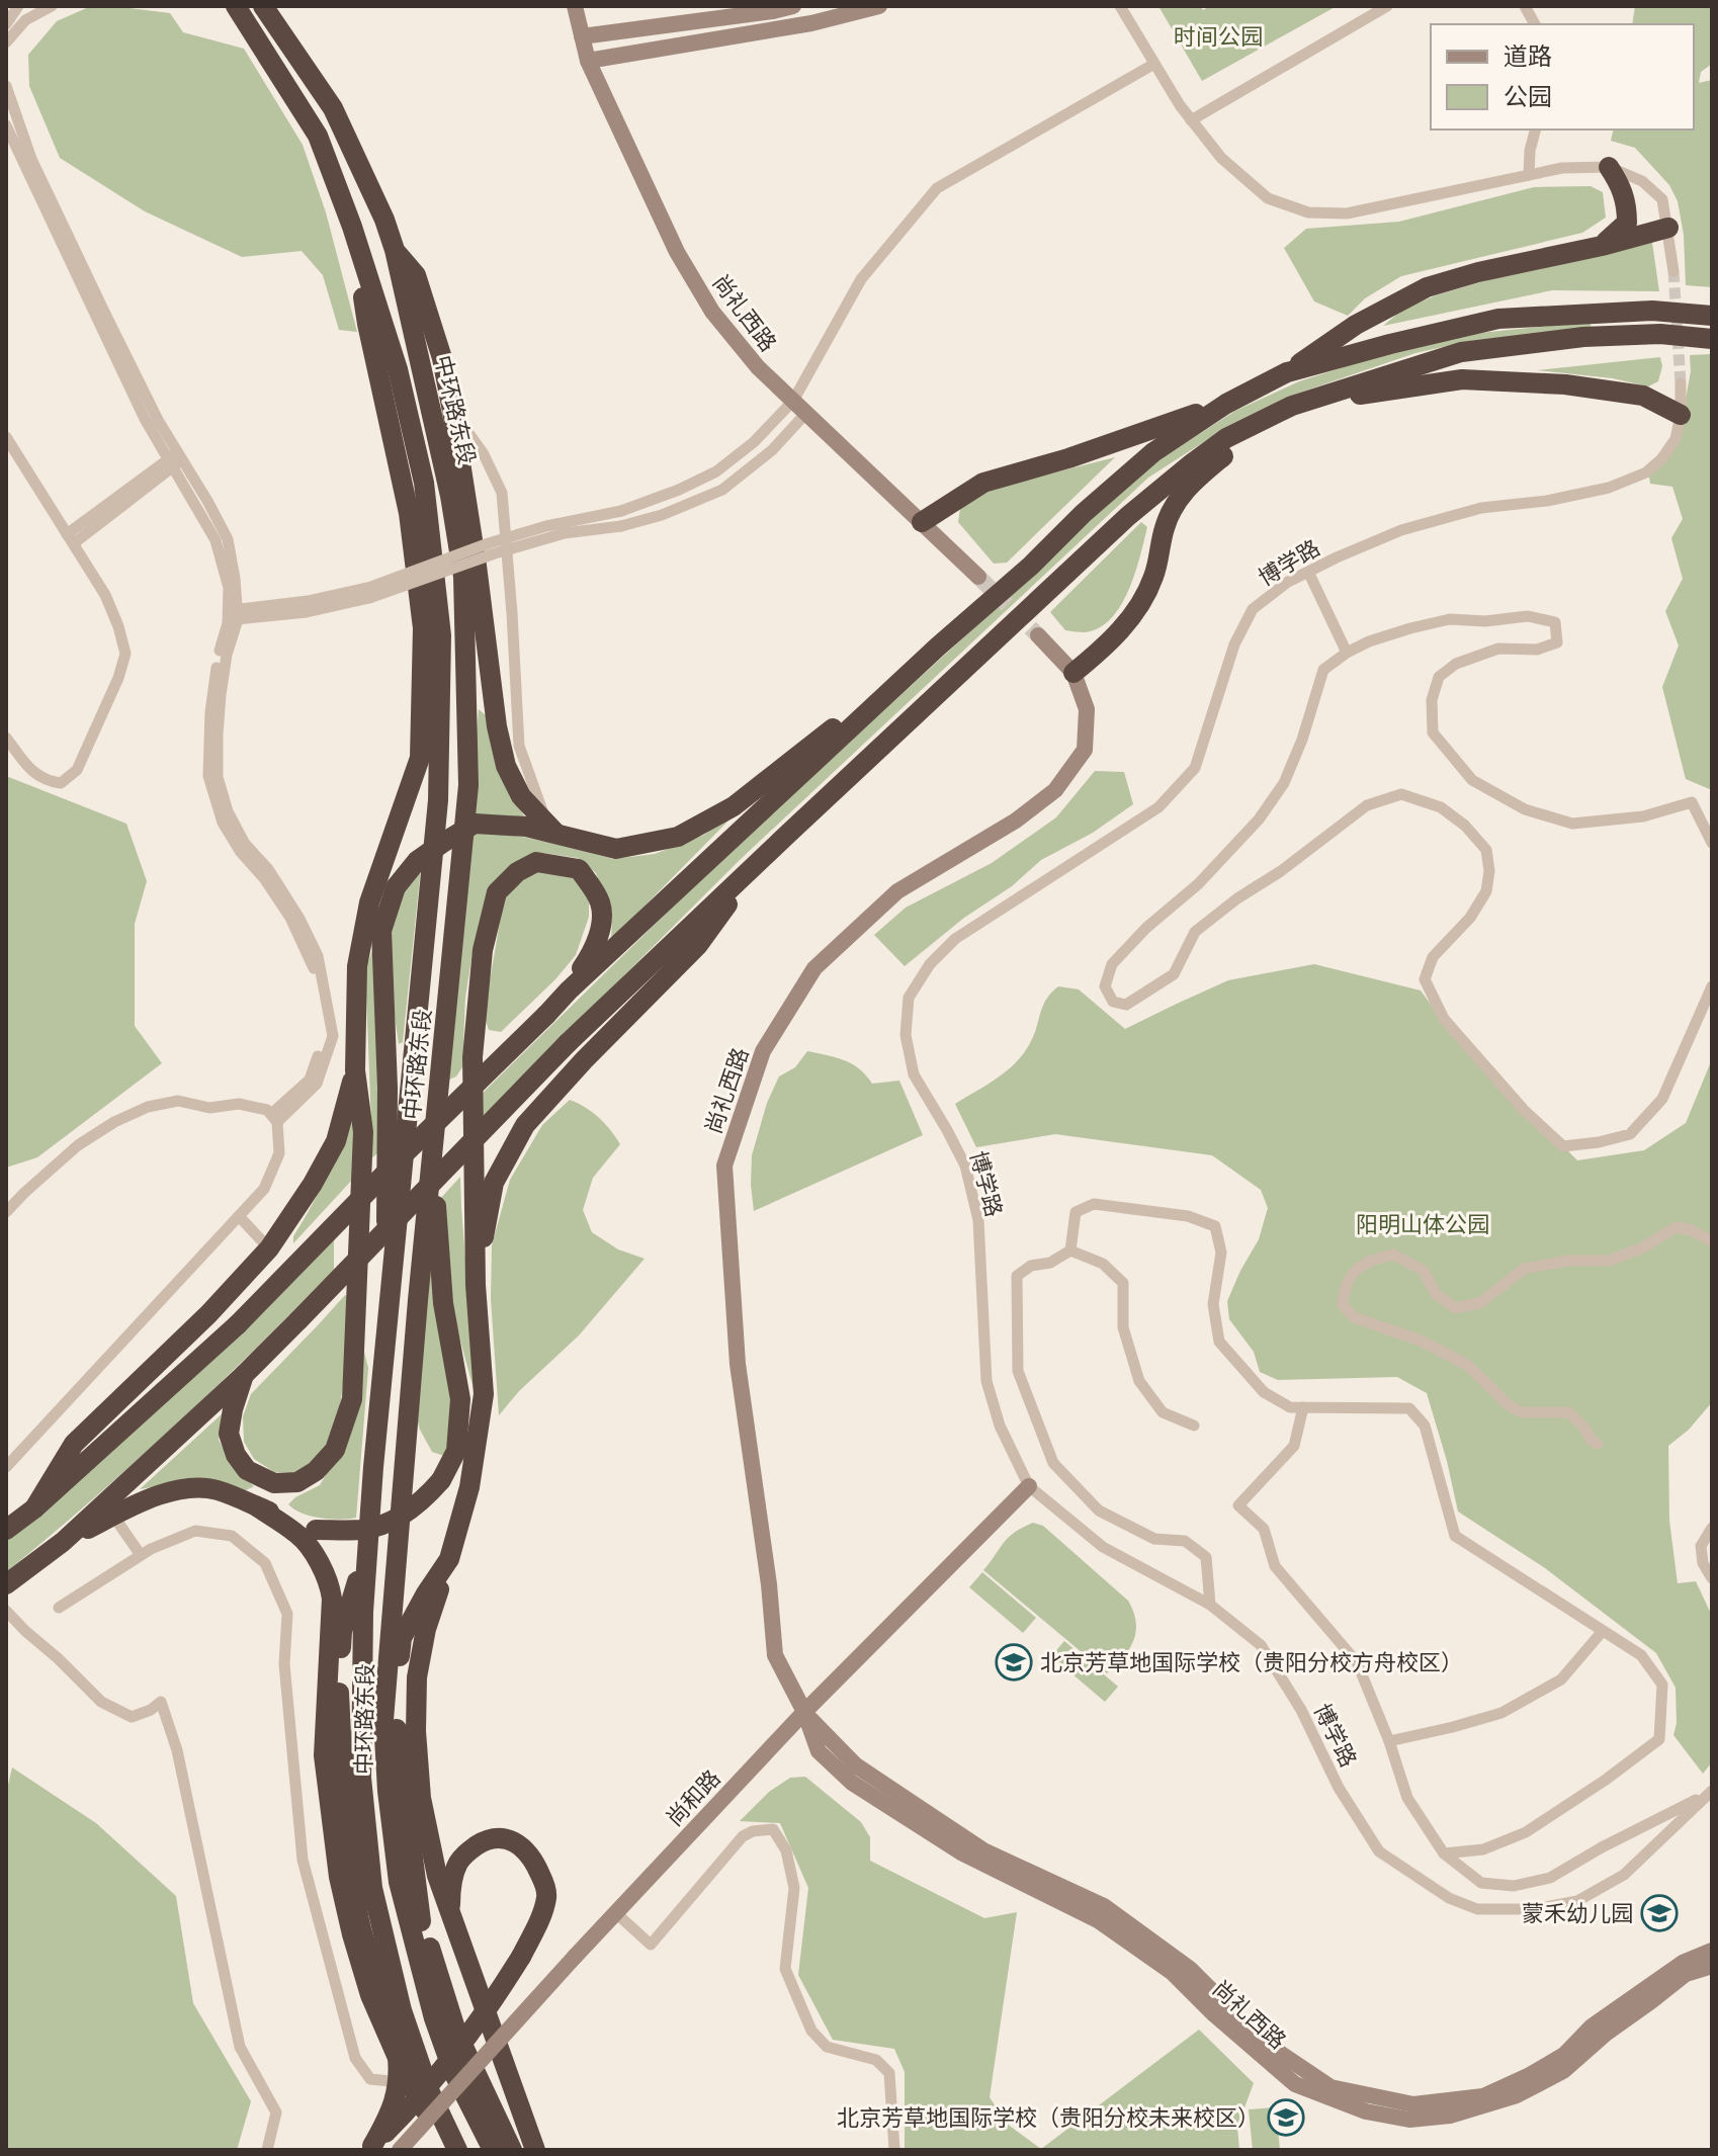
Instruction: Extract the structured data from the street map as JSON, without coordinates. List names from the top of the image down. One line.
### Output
{"streets":{"highway":["中环路东段"],"street":["尚礼西路","博学路","尚和路"]},"crossings":[["尚礼西路","尚和路"],["博学路","尚和路"]],"parks":["时间公园","阳明山体公园"],"places":{"school or university":["北京芳草地国际学校（贵阳分校方舟校区）","蒙禾幼儿园","北京芳草地国际学校（贵阳分校未来校区）"]},"legend":["道路","公园"]}
